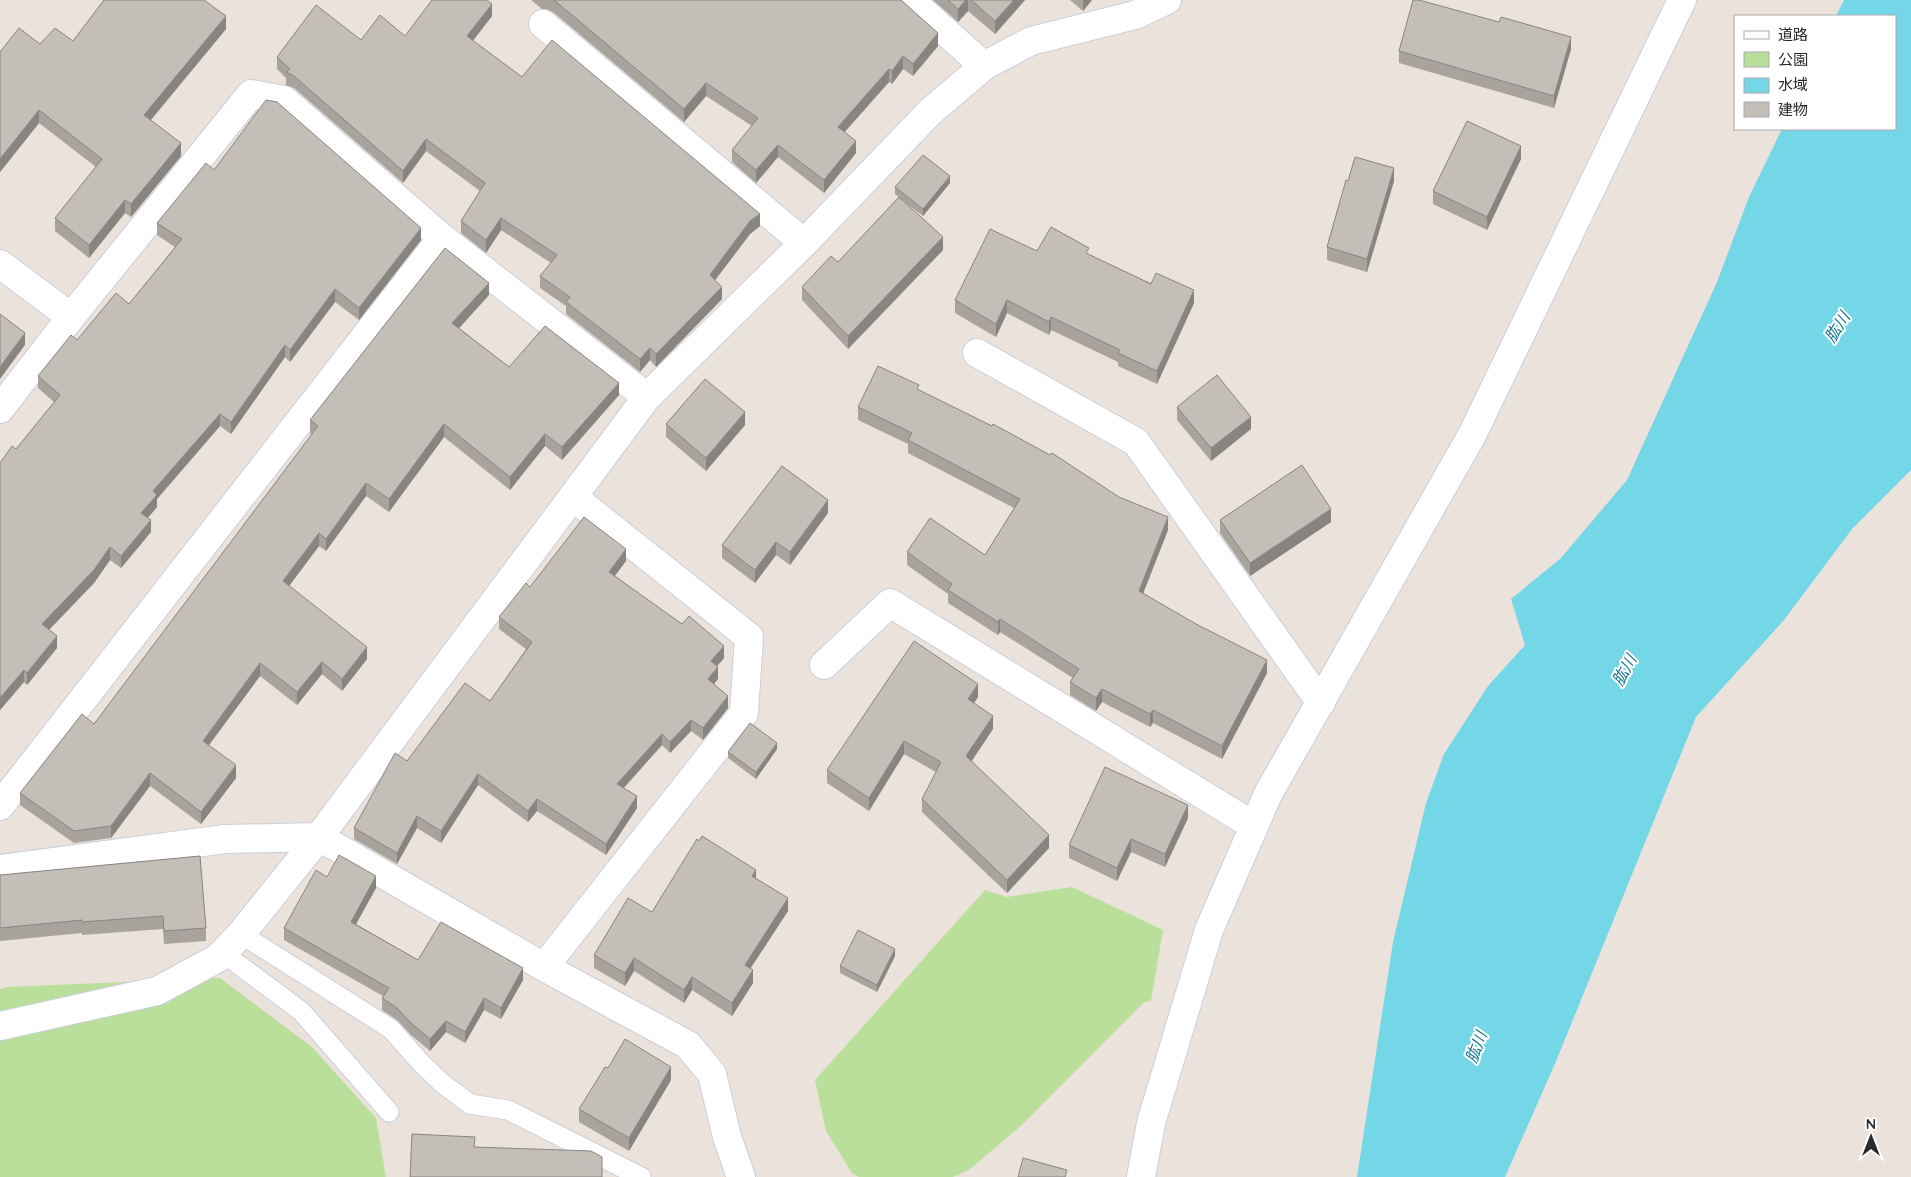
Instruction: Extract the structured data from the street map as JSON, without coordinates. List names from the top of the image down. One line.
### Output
{"water":["肱川"],"legend":["道路","公園","水域","建物"],"north":"top"}
